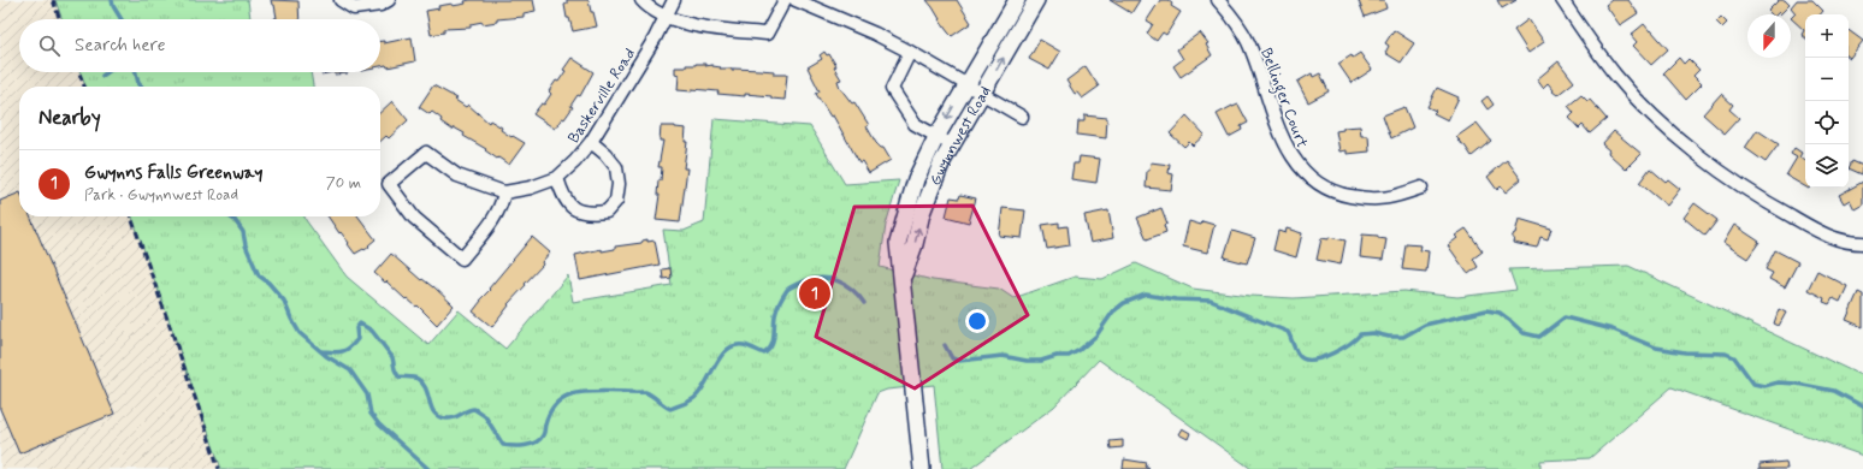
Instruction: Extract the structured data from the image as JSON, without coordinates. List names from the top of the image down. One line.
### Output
{"streets":{"street":["Baskerville Road","Bellinger Court","Gwynnwest Road"]},"north":"bottom","page":{"map_buttons":["+","−"],"search":"Search here","heading":"Nearby","list":[{"mark":"1","name":"Gwynns Falls Greenway","note":"Park · Gwynnwest Road","value":"70 m"}],"pins":"1"}}
